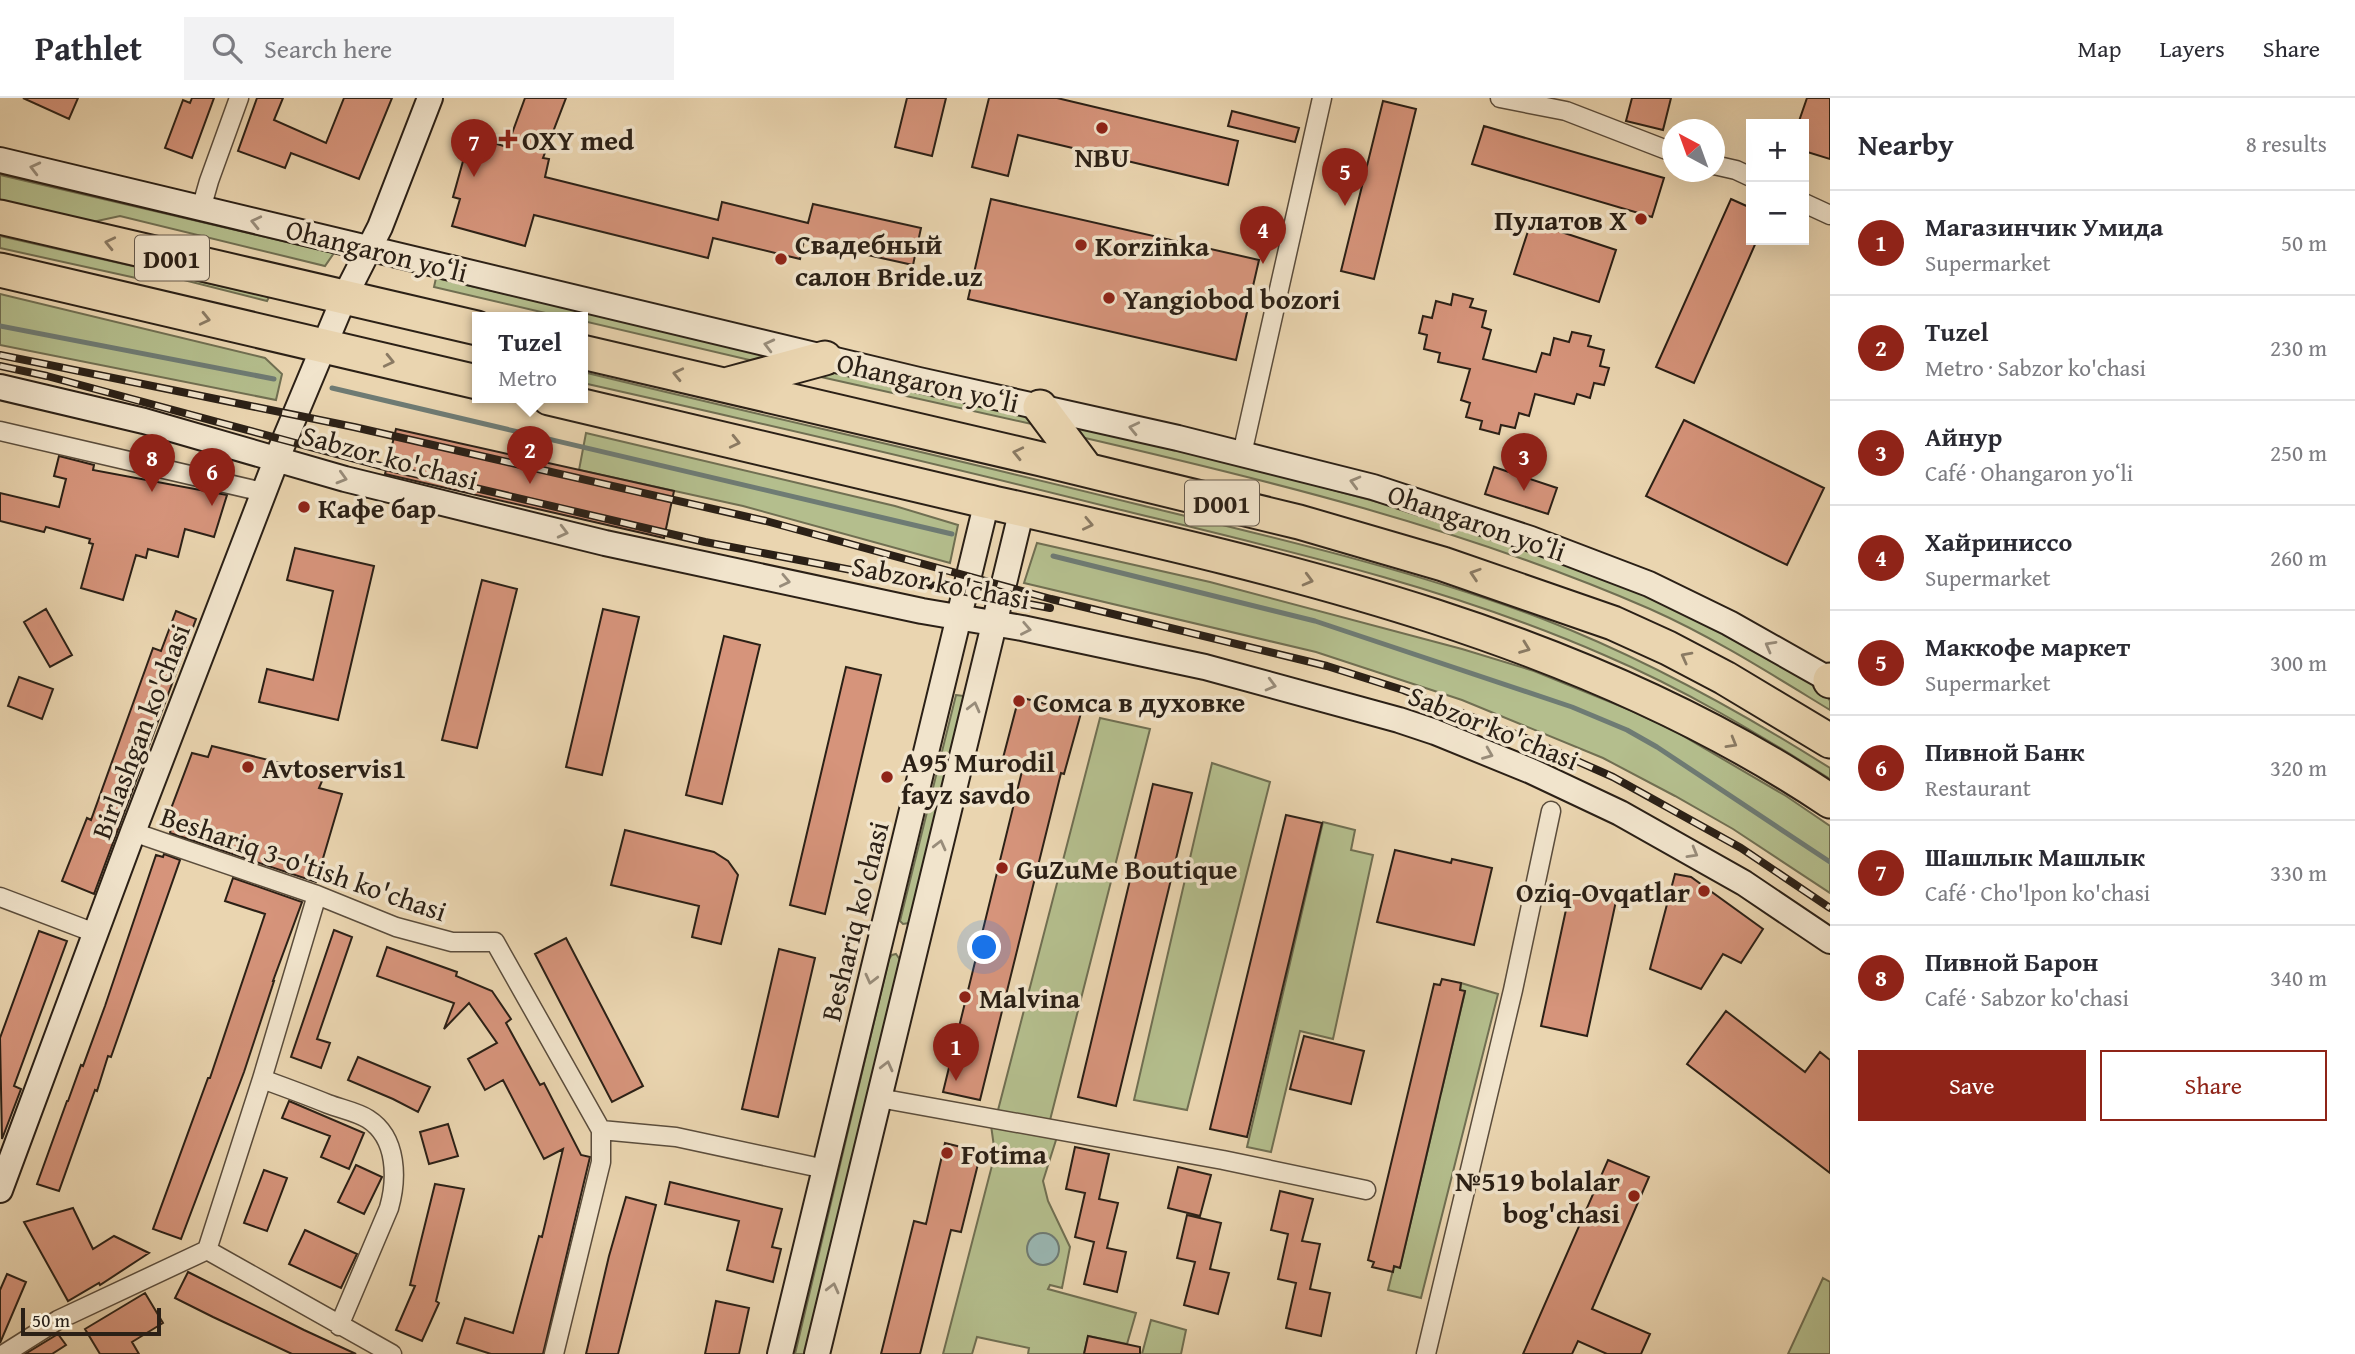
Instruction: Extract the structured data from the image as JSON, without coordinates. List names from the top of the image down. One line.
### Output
{"streets":{"highway":["Ohangaron yoʻli","D001"],"main road":["Sabzor ko'chasi","Birlashgan ko'chasi","Beshariq ko'chasi"],"street":["Beshariq 3-o'tish ko'chasi"]},"crossings":[["Ohangaron yoʻli","Birlashgan ko'chasi"],["D001","Birlashgan ko'chasi"],["D001","Beshariq ko'chasi"],["Sabzor ko'chasi","Birlashgan ko'chasi"],["Sabzor ko'chasi","Beshariq ko'chasi"],["Birlashgan ko'chasi","Beshariq 3-o'tish ko'chasi"]],"one_way":["Ohangaron yoʻli","Sabzor ko'chasi"],"places":{"other":["NBU","Пулатов Х","Korzinka","Свадебный салон Bride.uz","Yangiobod bozori","Кафе бар","Сомса в духовке","Avtoservis1","A95 Murodil fayz savdo","GuZuMe Boutique","Oziq-Ovqatlar","Malvina","Fotima","№519 bolalar bog'chasi"],"health":["OXY med"]},"scale_bar":"50 m","north":"top left","page":{"header":"Pathlet","search":"Search here","nav":["Map","Layers","Share"],"heading":["Nearby","8 results"],"map_buttons":["+","−"],"pins":["7","5","4","2","3","8","6","1"],"list":[{"mark":"1","name":"Магазинчик Умида","note":"Supermarket","value":"50 m"},{"mark":"2","name":"Tuzel","note":"Metro · Sabzor ko'chasi","value":"230 m"},{"mark":"3","name":"Айнур","note":"Café · Ohangaron yoʻli","value":"250 m"},{"mark":"4","name":"Хайриниссо","note":"Supermarket","value":"260 m"},{"mark":"5","name":"Маккофе маркет","note":"Supermarket","value":"300 m"},{"mark":"6","name":"Пивной Банк","note":"Restaurant","value":"320 m"},{"mark":"7","name":"Шашлык Машлык","note":"Café · Cho'lpon ko'chasi","value":"330 m"},{"mark":"8","name":"Пивной Барон","note":"Café · Sabzor ko'chasi","value":"340 m"}],"popup":["Tuzel","Metro"],"buttons":["Save","Share"],"scale":"50 m"}}
